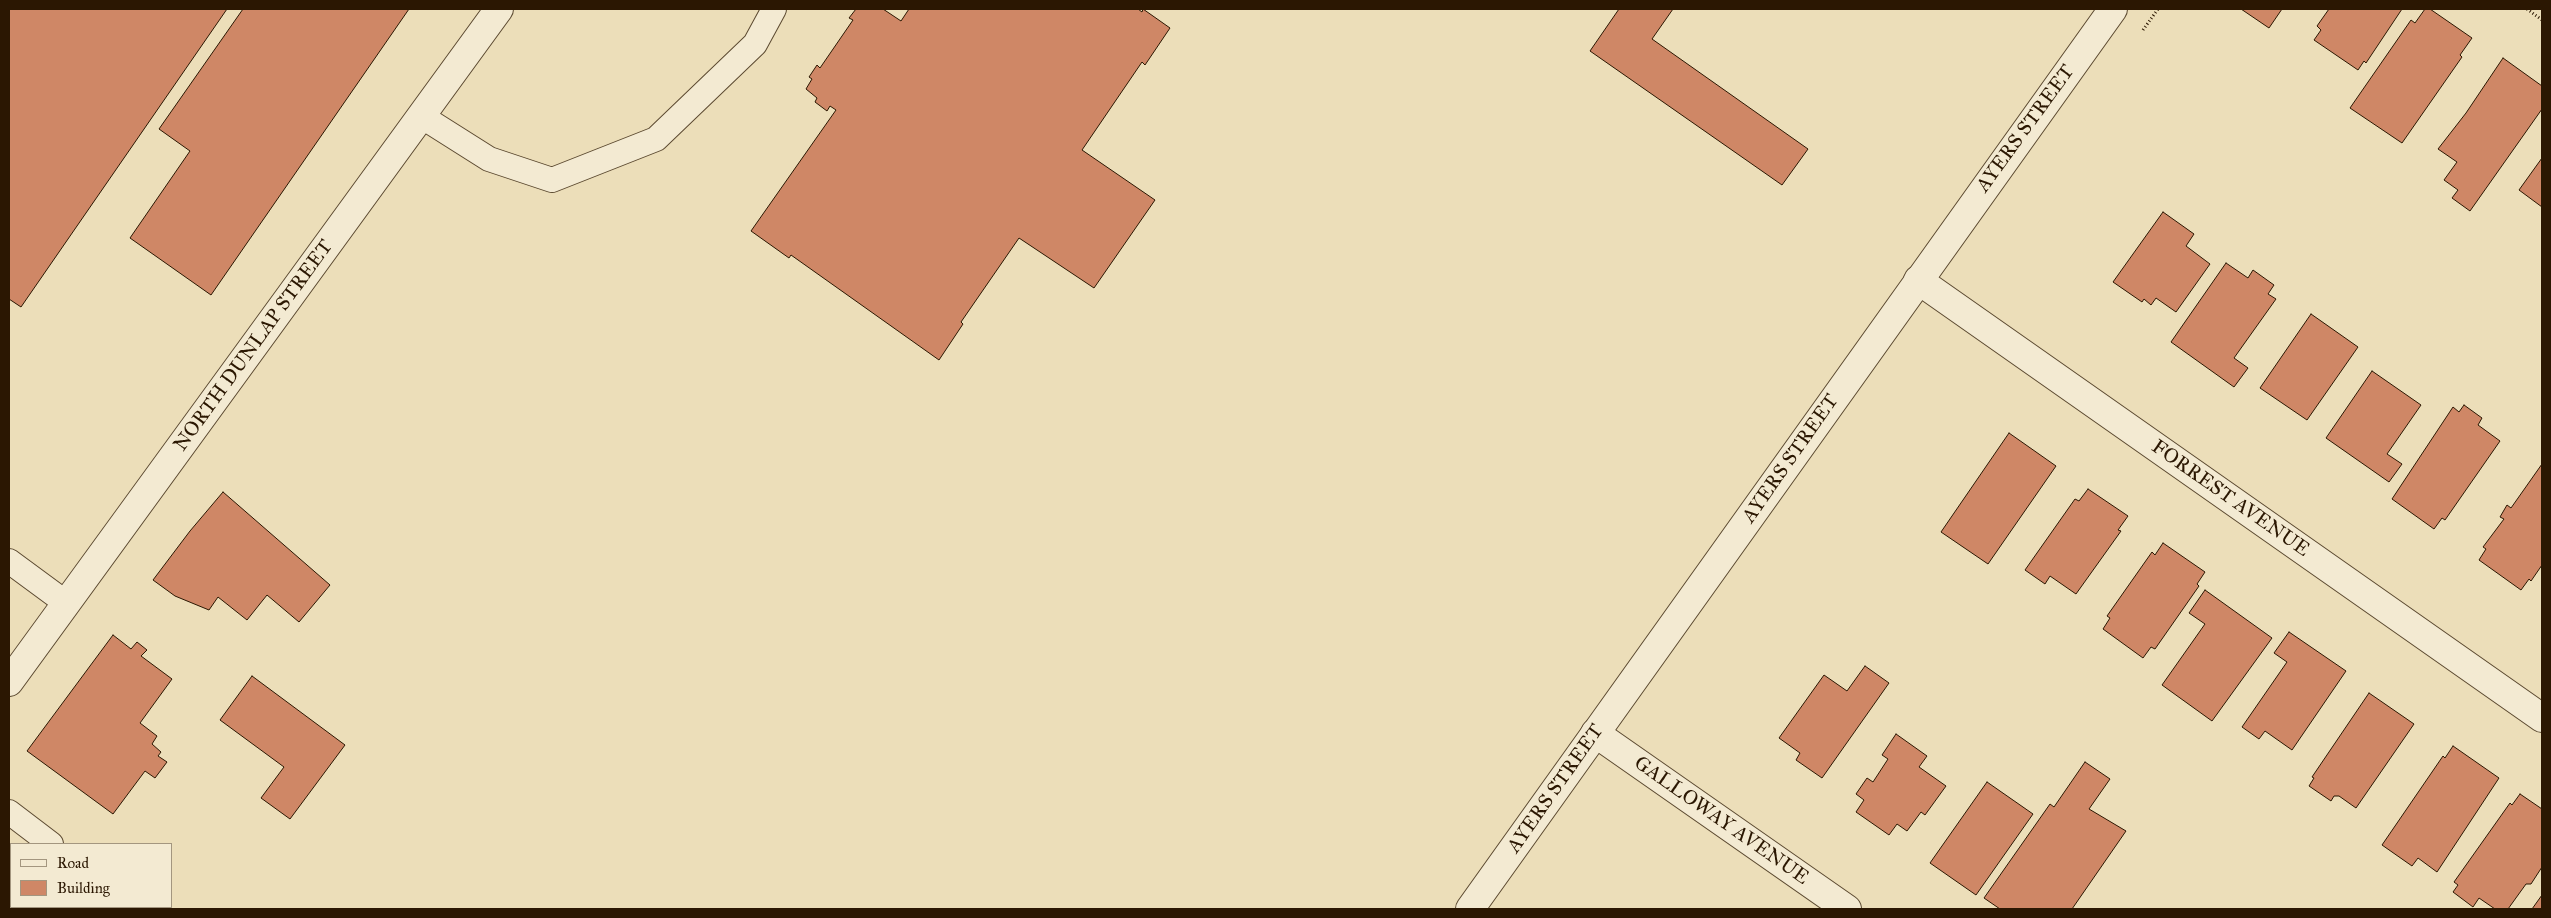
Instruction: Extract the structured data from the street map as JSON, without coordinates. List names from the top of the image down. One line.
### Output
{"streets":{"street":["AYERS STREET","NORTH DUNLAP STREET","FORREST AVENUE","GALLOWAY AVENUE"]},"crossings":[["AYERS STREET","FORREST AVENUE"],["AYERS STREET","GALLOWAY AVENUE"]],"legend":["Road","Building"]}
